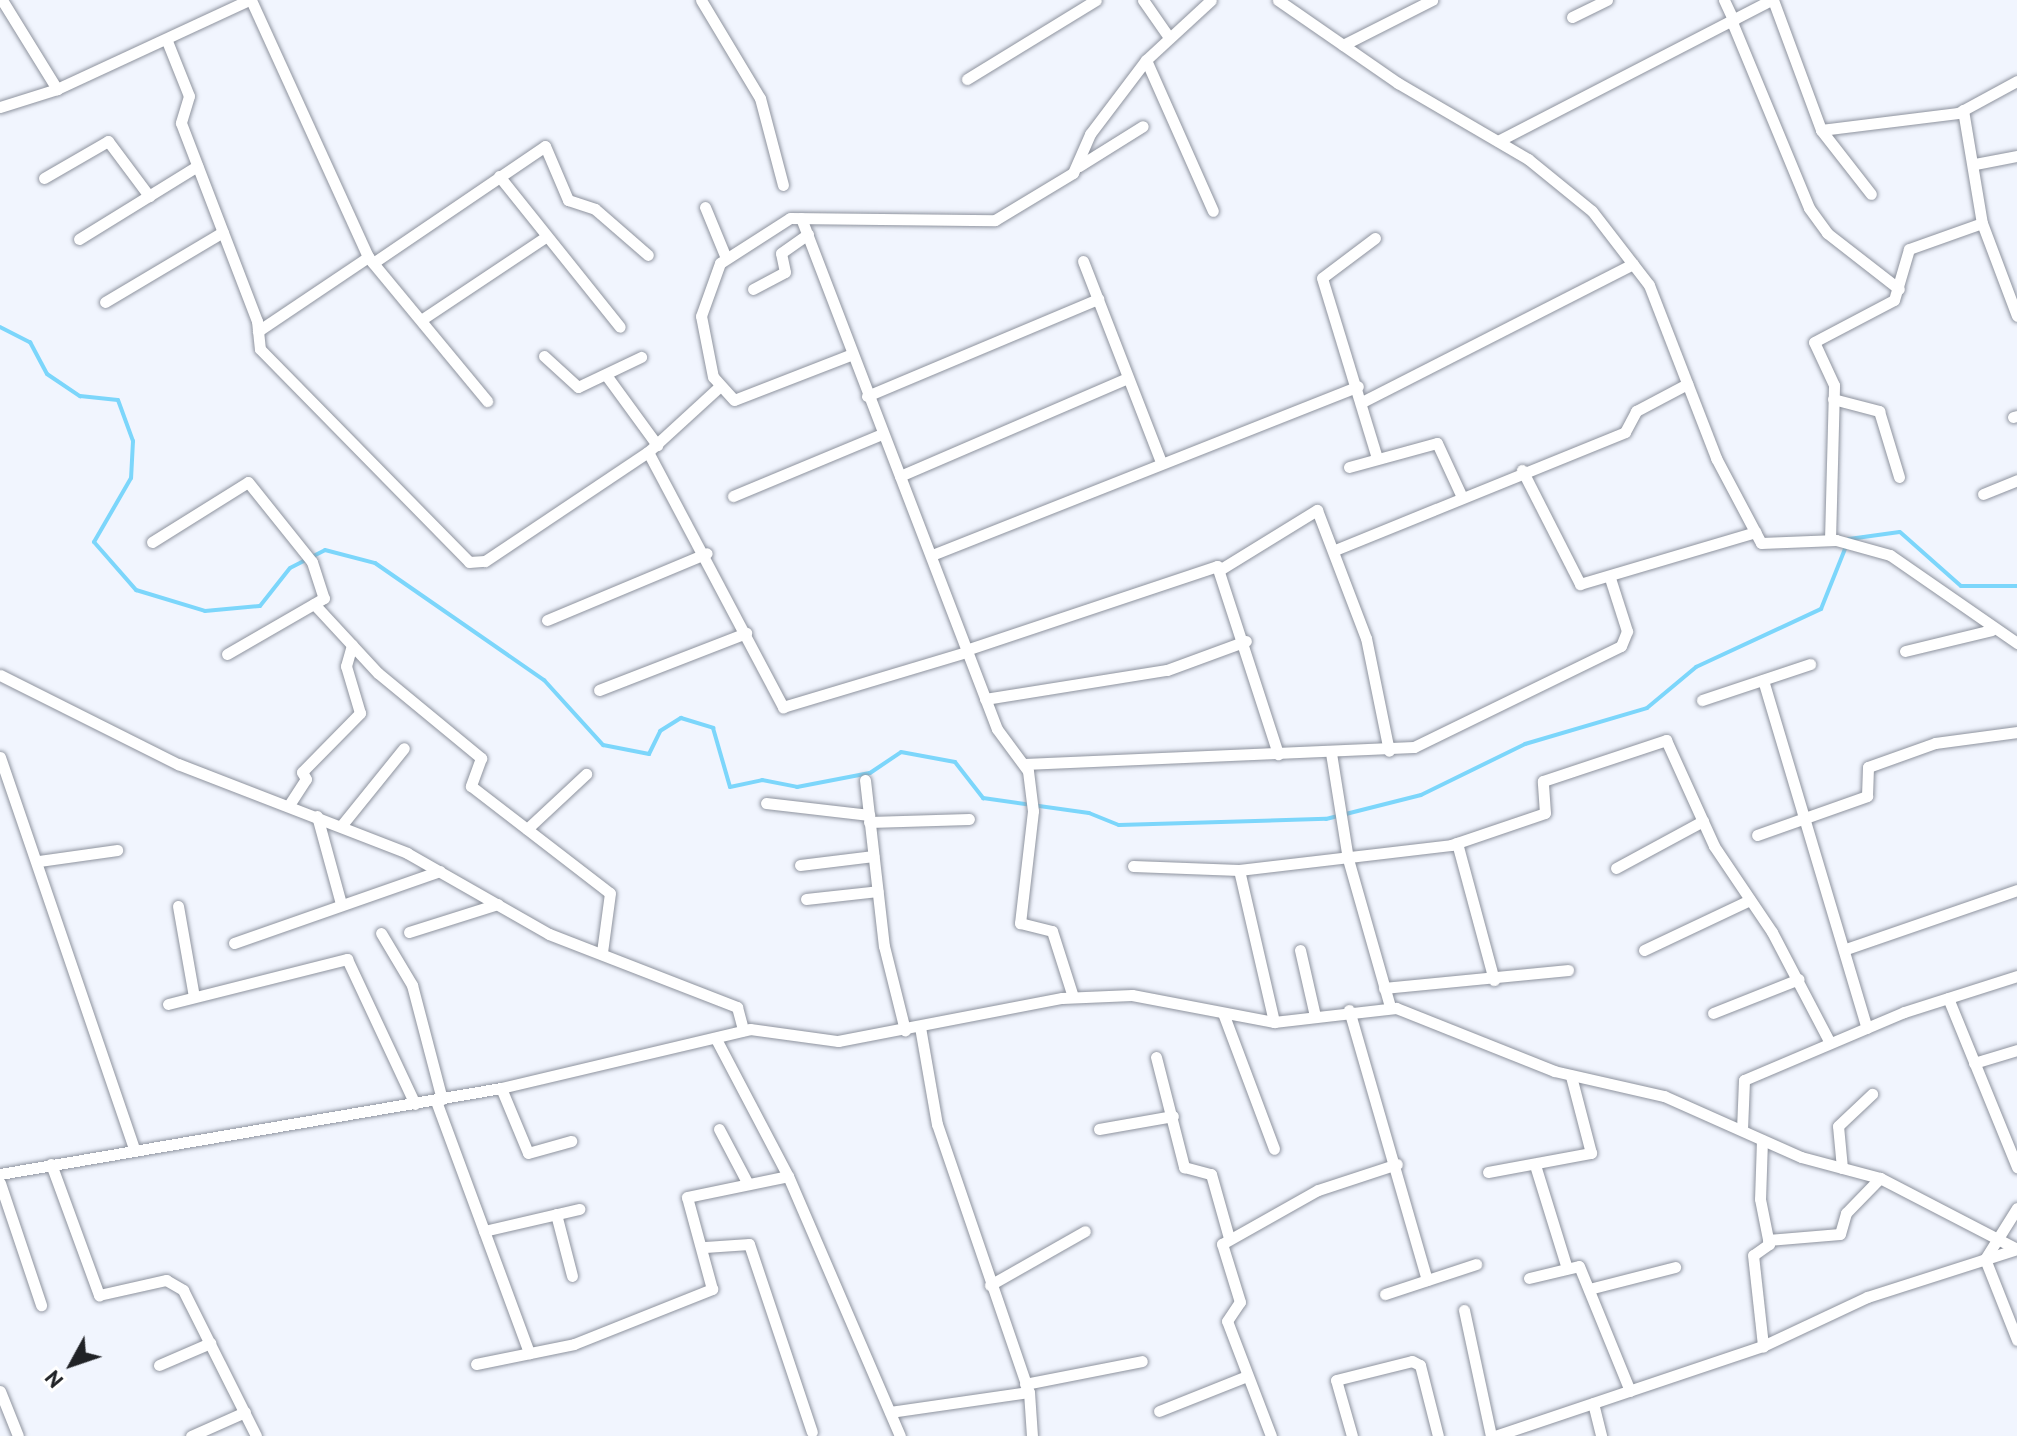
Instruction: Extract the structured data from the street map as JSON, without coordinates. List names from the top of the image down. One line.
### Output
{"north":"bottom left"}
